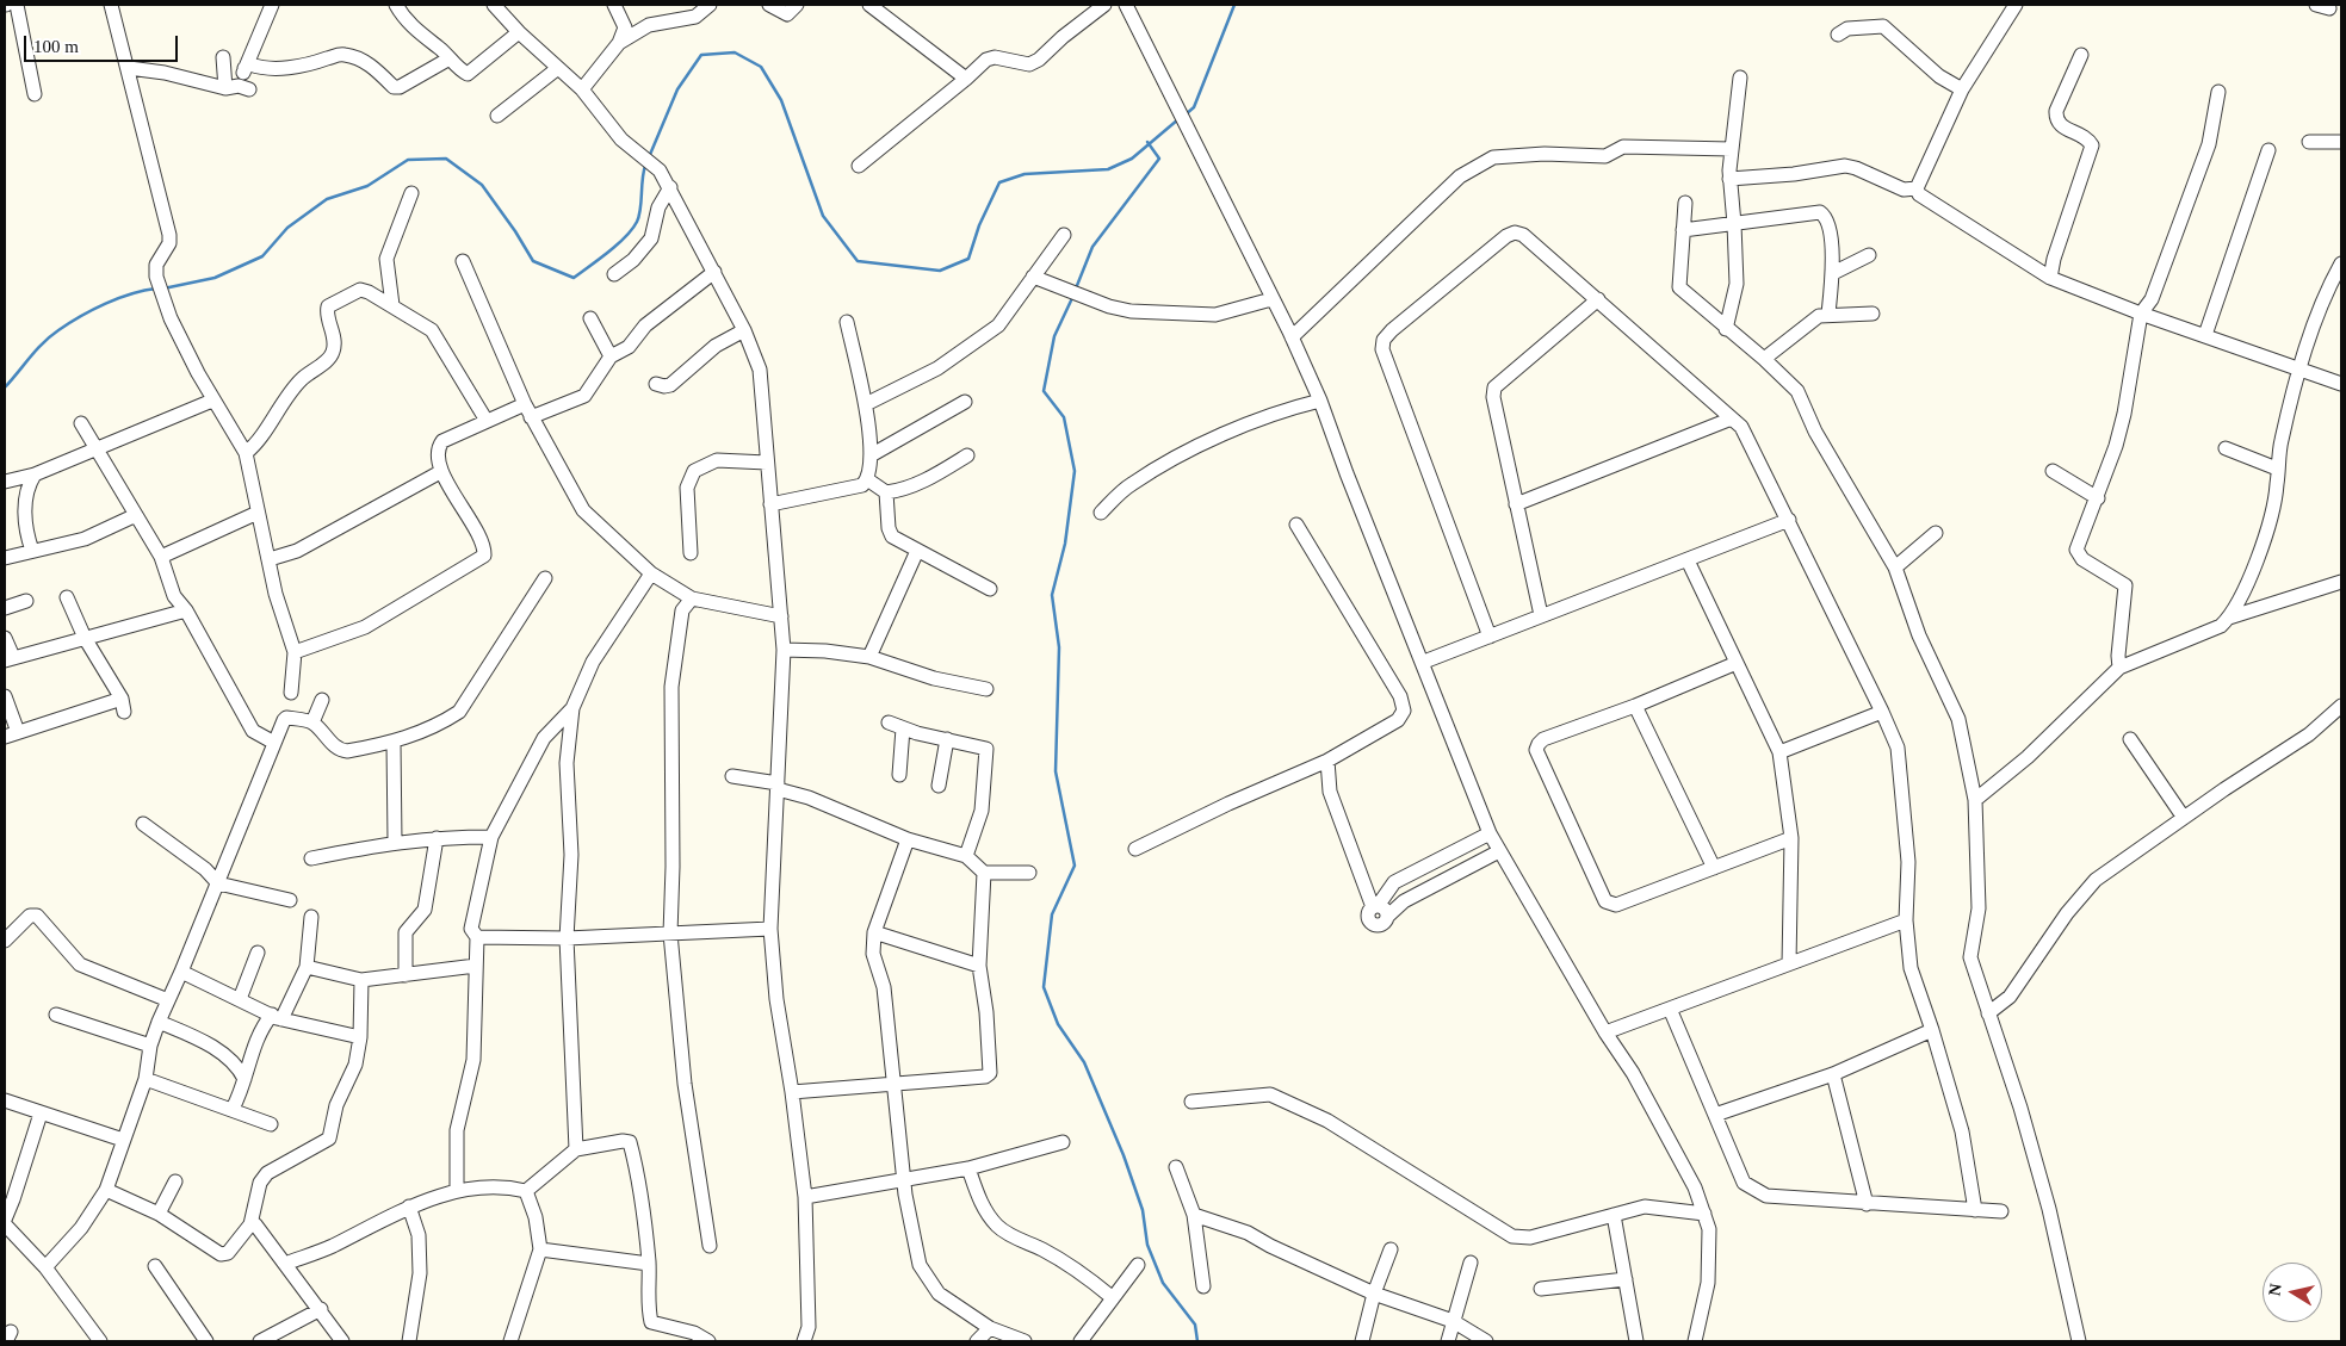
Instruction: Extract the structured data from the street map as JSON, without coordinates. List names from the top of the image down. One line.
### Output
{"scale_bar":"100 m","north":"left"}
